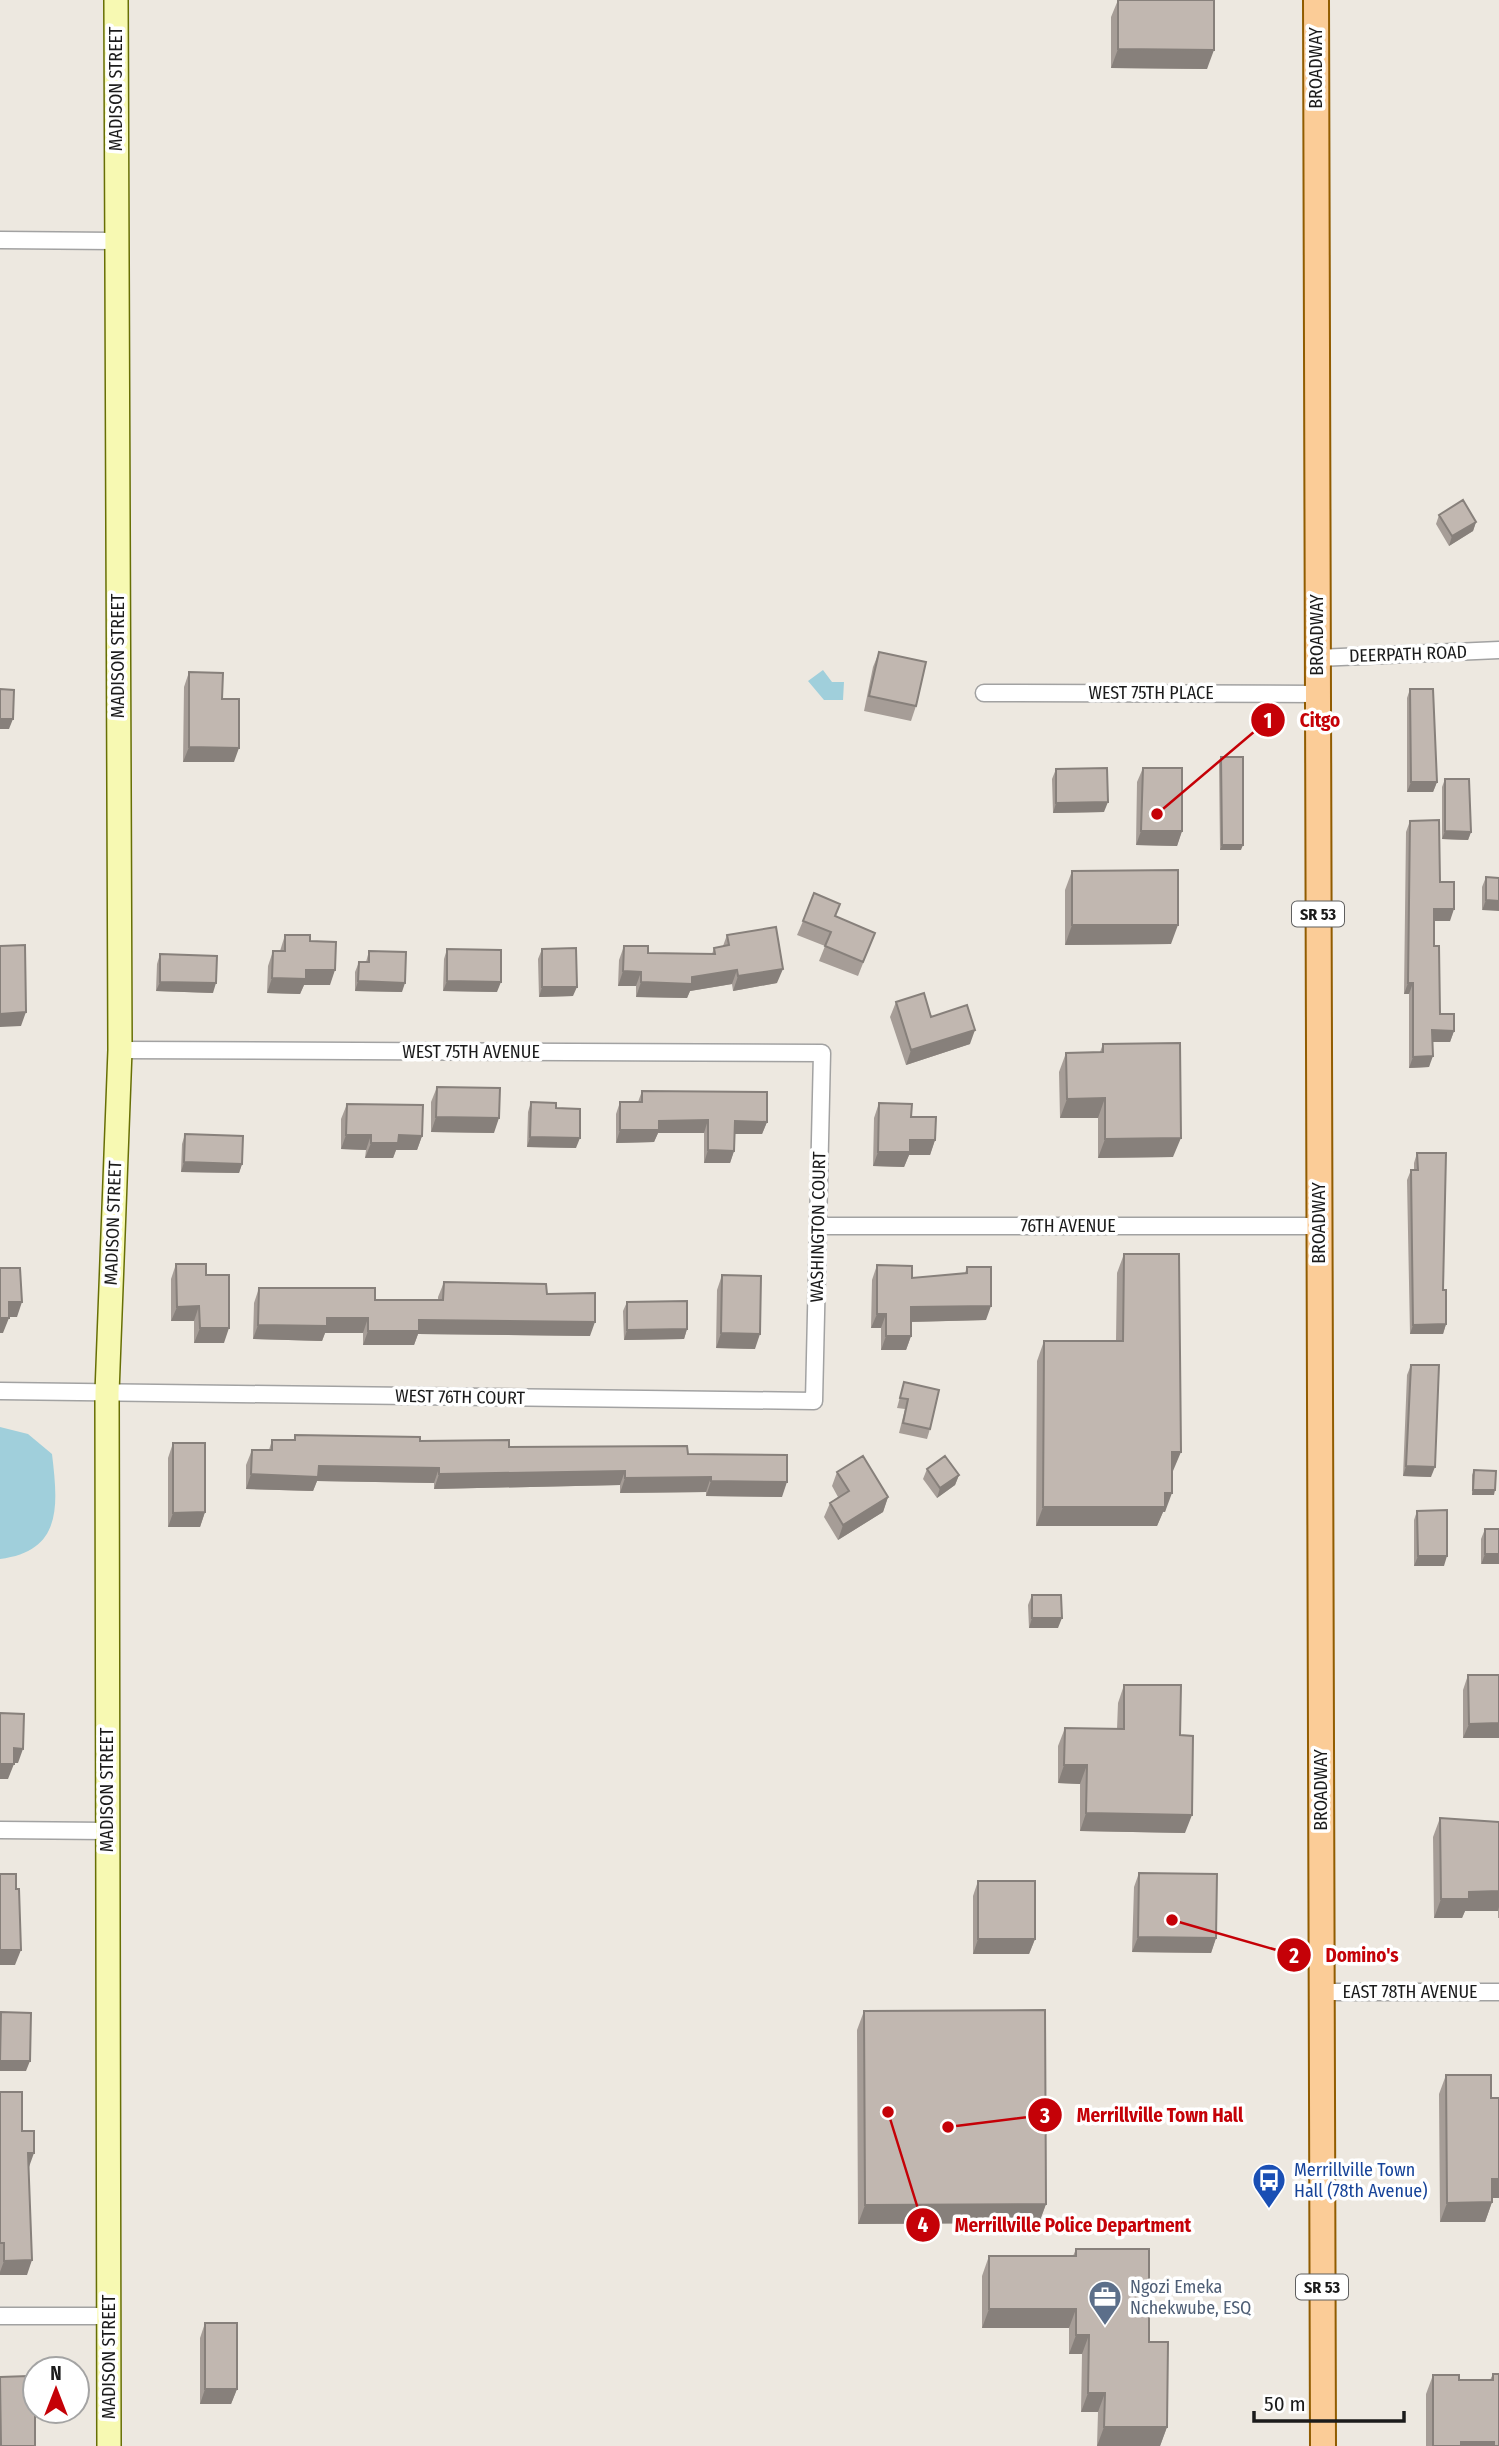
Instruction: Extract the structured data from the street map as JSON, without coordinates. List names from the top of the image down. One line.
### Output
{"streets":{"main road":["BROADWAY","SR 53"],"street":["MADISON STREET","DEERPATH ROAD","WEST 75TH PLACE","WEST 75TH AVENUE","76TH AVENUE","WASHINGTON COURT","WEST 76TH COURT","EAST 78TH AVENUE"]},"crossings":[["BROADWAY","DEERPATH ROAD"],["BROADWAY","WEST 75TH PLACE"],["BROADWAY","76TH AVENUE"],["BROADWAY","EAST 78TH AVENUE"],["MADISON STREET","WEST 75TH AVENUE"],["MADISON STREET","WEST 76TH COURT"],["WEST 75TH AVENUE","WASHINGTON COURT"],["76TH AVENUE","WASHINGTON COURT"],["WASHINGTON COURT","WEST 76TH COURT"]],"places":{"other":["Citgo","Domino's","Merrillville Police Department","Merrillville Town Hall"],"bus stop":["Merrillville Town Hall (78th Avenue)"],"office":["Ngozi Emeka Nchekwube, ESQ"]},"scale_bar":"50 m","north":"top"}
